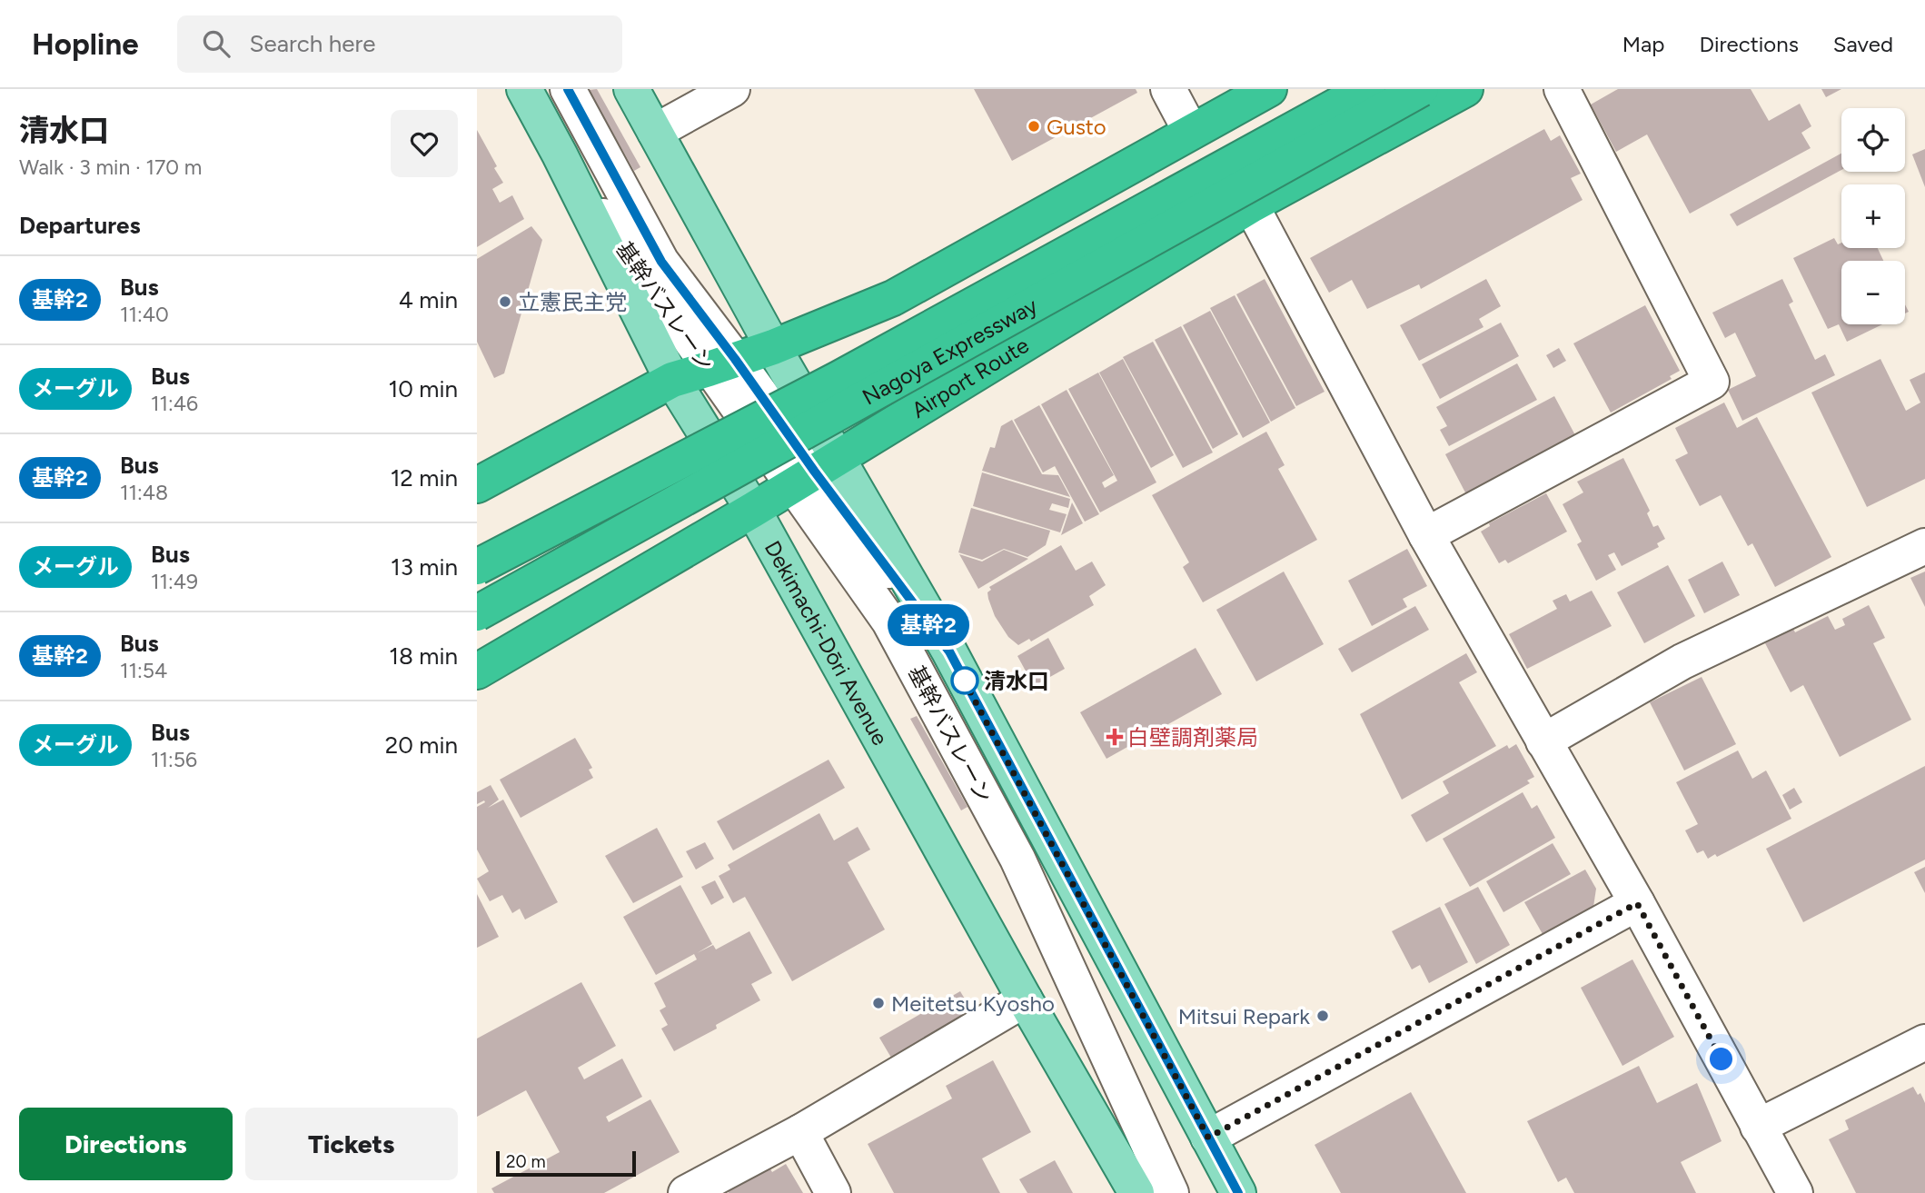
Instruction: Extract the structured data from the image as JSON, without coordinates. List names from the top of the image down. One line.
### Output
{"streets":{"highway":["Nagoya Expressway","Airport Route"],"main road":["Dekimachi-Dōri Avenue"],"street":["基幹バスレーン"]},"crossings":[["基幹バスレーン","Airport Route"],["基幹バスレーン","Dekimachi-Dōri Avenue"],["Airport Route","Dekimachi-Dōri Avenue"]],"places":{"other":["Gusto","立憲民主党","清水口","Meitetsu Kyosho","Mitsui Repark"],"health":["白壁調剤薬局"]},"lines":["bus line 基幹2"],"scale_bar":"20 m","page":{"header":"Hopline","search":"Search here","nav":["Map","Directions","Saved"],"heading":[["清水口","Walk · 3 min · 170 m"],"Departures"],"on_map":"基幹2","map_buttons":["+","−"],"list":[{"mark":"基幹2","name":"Bus","note":"11:40","value":"4 min"},{"mark":"メーグル","name":"Bus","note":"11:46","value":"10 min"},{"mark":"基幹2","name":"Bus","note":"11:48","value":"12 min"},{"mark":"メーグル","name":"Bus","note":"11:49","value":"13 min"},{"mark":"基幹2","name":"Bus","note":"11:54","value":"18 min"},{"mark":"メーグル","name":"Bus","note":"11:56","value":"20 min"}],"buttons":["Directions","Tickets"],"scale":"20 m"}}
